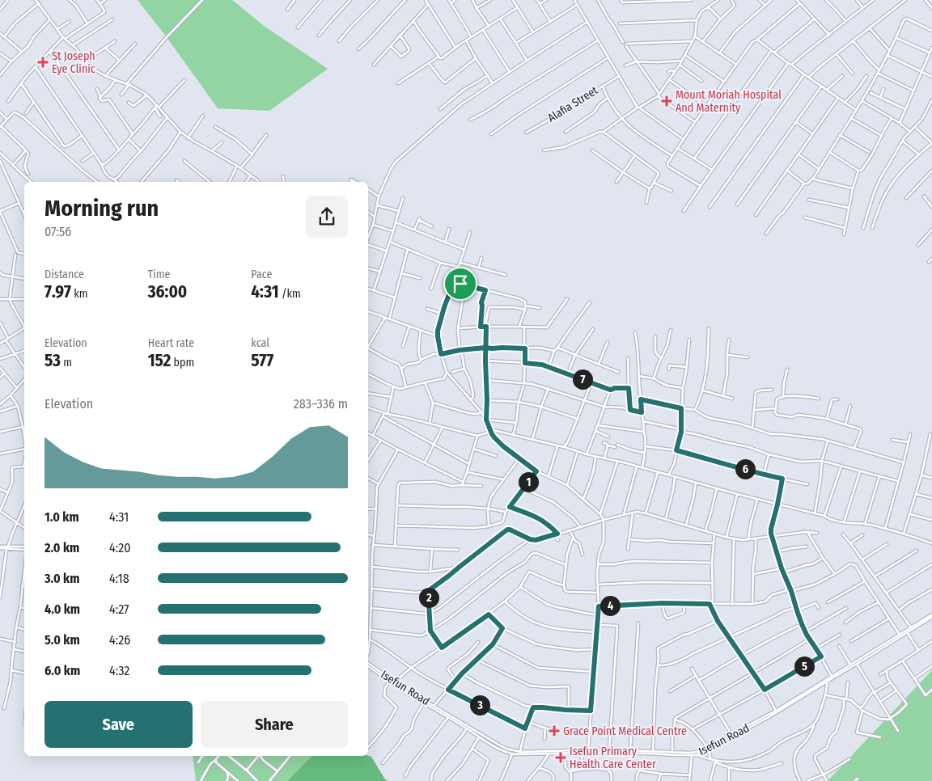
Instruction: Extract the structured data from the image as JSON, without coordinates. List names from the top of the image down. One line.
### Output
{"streets":{"street":["Alafia Street","Isefun Road"]},"places":{"health":["St Joseph Eye Clinic","Mount Moriah Hospital And Maternity","Grace Point Medical Centre","Isefun Primary Health Care Center"]},"page":{"heading":["Morning run","07:56"],"stats":[["Distance","7.97 km"],["Time","36:00"],["Pace","4:31 /km"],["Elevation","53 m"],["Heart rate","152 bpm"],["kcal","577"]],"pins":["7","6","1","2","4","5","3"],"chart":["Elevation","283–336 m"],"list":[{"name":"1.0 km","note":"4:31"},{"name":"2.0 km","note":"4:20"},{"name":"3.0 km","note":"4:18"},{"name":"4.0 km","note":"4:27"},{"name":"5.0 km","note":"4:26"},{"name":"6.0 km","note":"4:32"}],"buttons":["Save","Share"]}}
